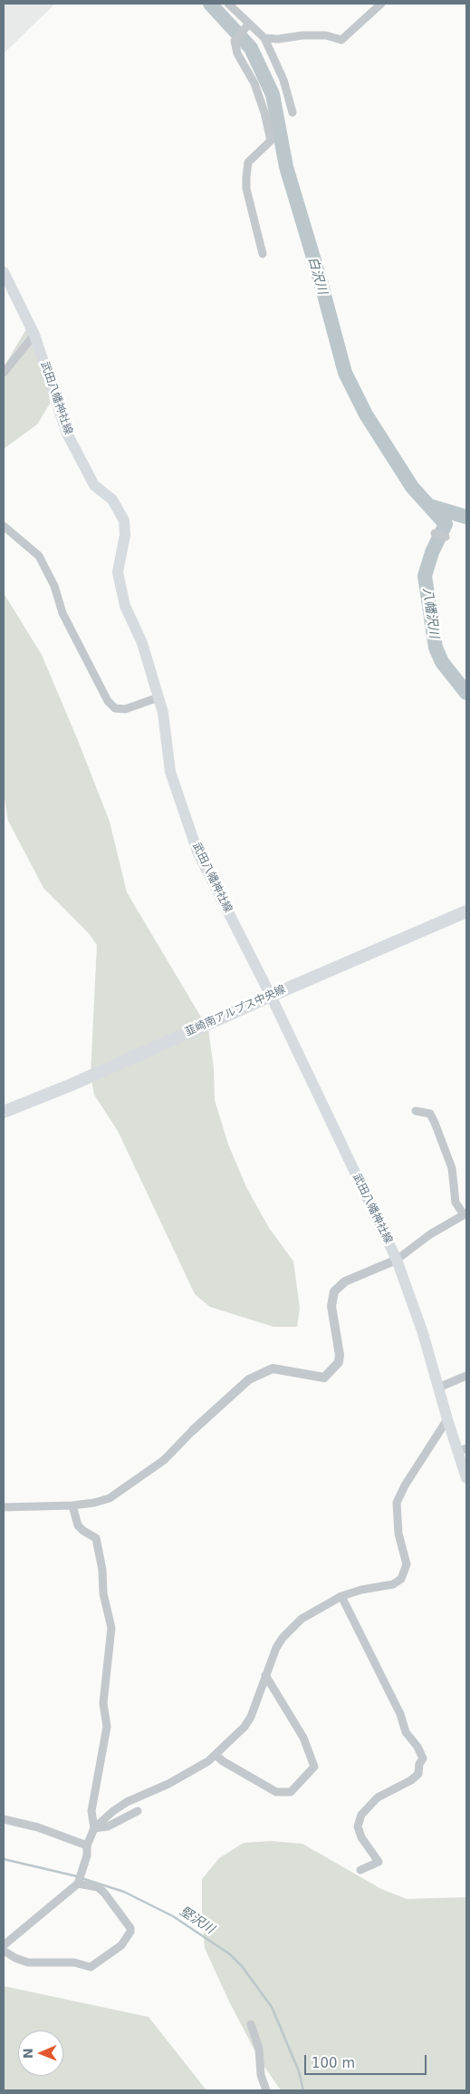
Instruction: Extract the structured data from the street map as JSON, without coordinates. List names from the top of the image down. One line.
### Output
{"streets":{"main road":["武田八幡神社線","韮崎南アルプス中央線"]},"crossings":[["武田八幡神社線","韮崎南アルプス中央線"]],"water":["白沢川","八幡沢川","堅沢川"],"scale_bar":"100 m","north":"left"}
